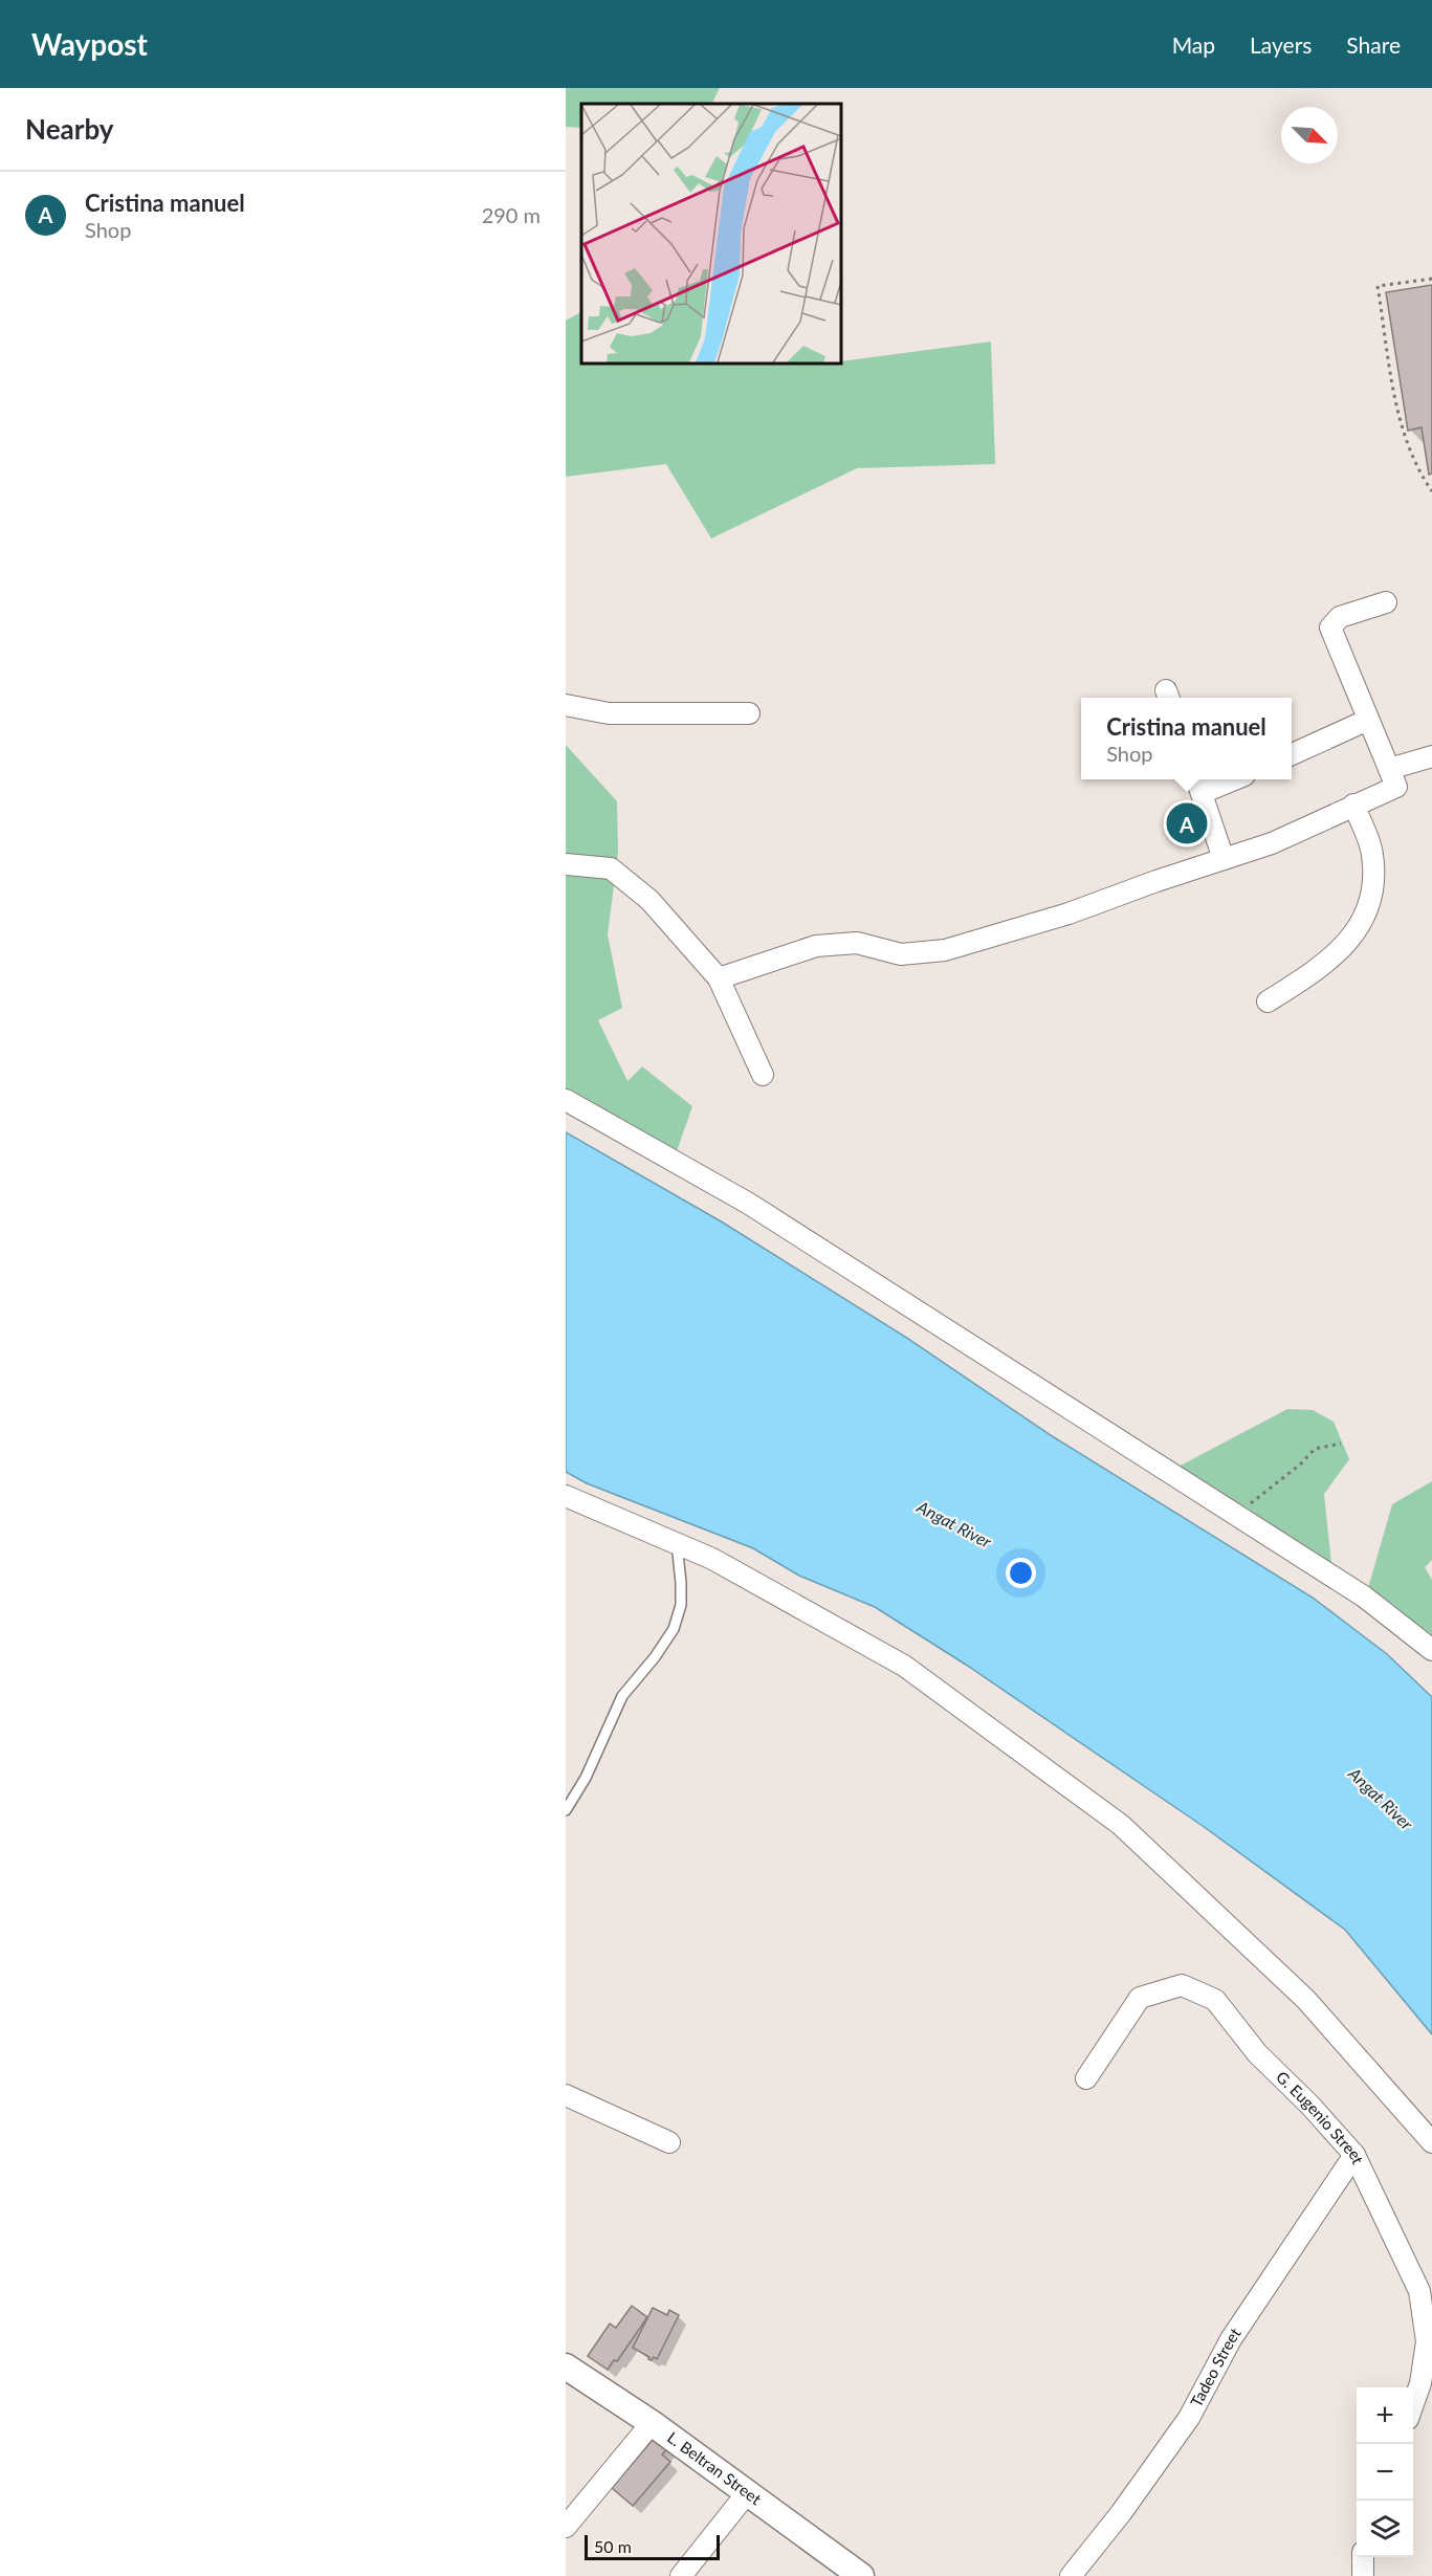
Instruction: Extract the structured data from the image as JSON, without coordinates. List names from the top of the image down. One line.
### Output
{"streets":{"street":["G. Eugenio Street","Tadeo Street","L. Beltran Street"]},"crossings":[["G. Eugenio Street","Tadeo Street"]],"water":["Angat River"],"scale_bar":"50 m","north":"bottom right","page":{"header":"Waypost","nav":["Map","Layers","Share"],"heading":"Nearby","list":[{"mark":"A","name":"Cristina manuel","note":"Shop","value":"290 m"}],"popup":["Cristina manuel","Shop"],"pins":"A","map_buttons":["+","−"],"scale":"50 m"}}
